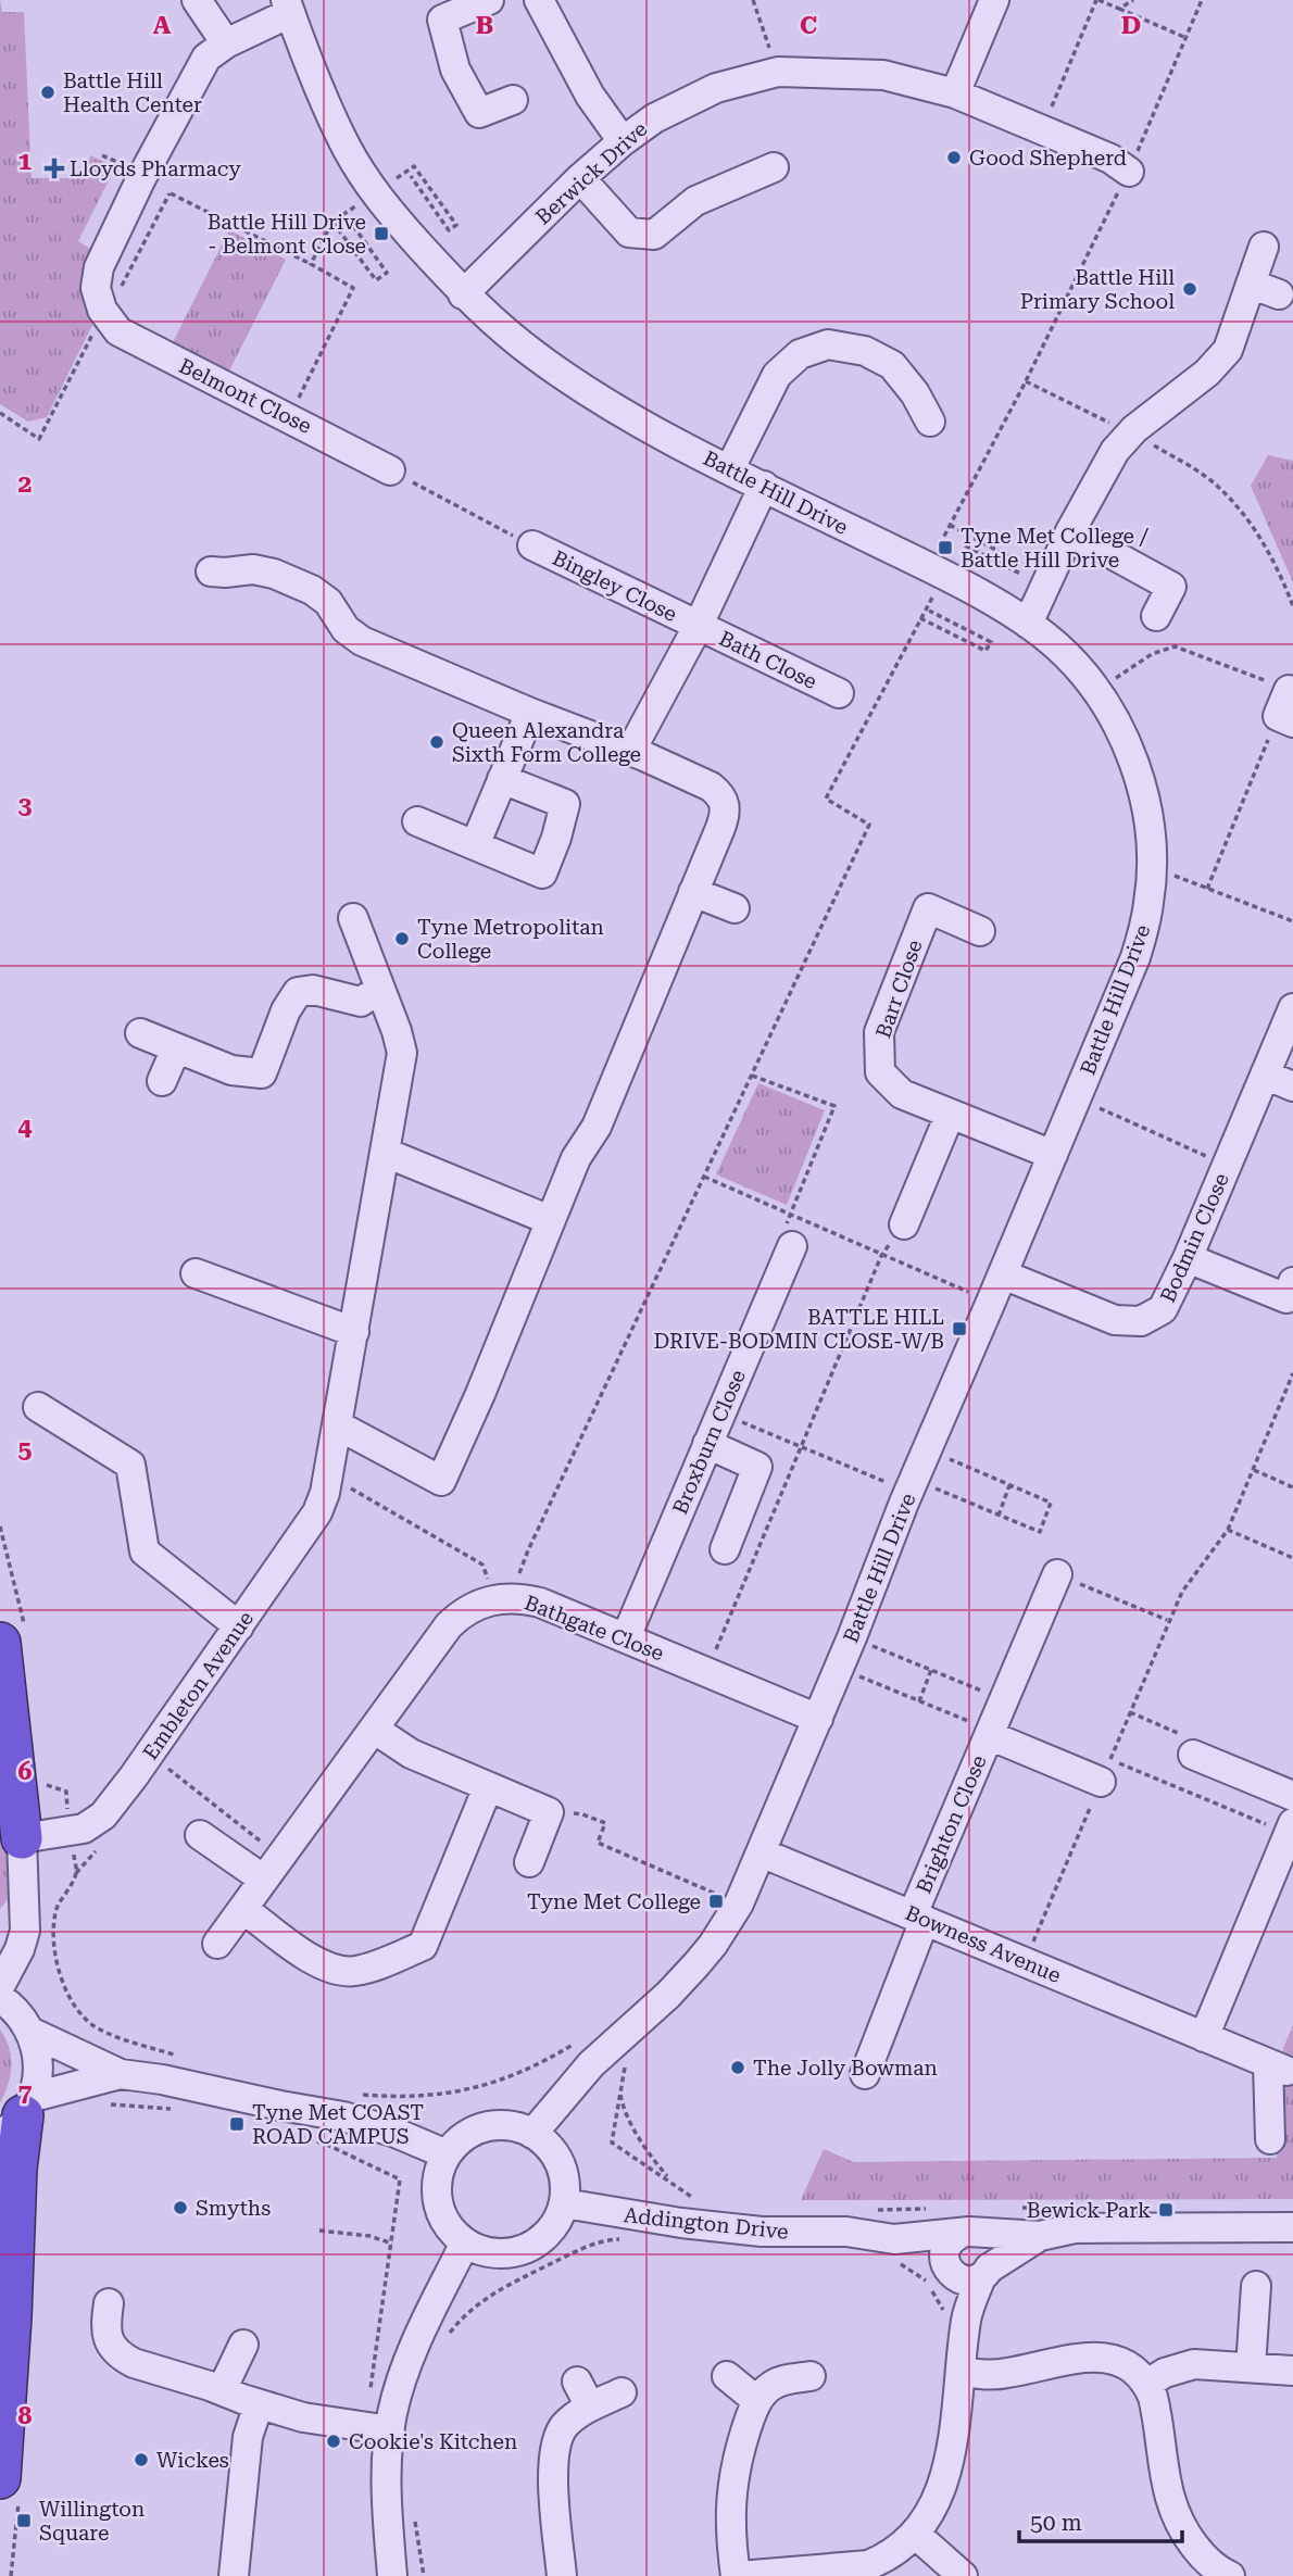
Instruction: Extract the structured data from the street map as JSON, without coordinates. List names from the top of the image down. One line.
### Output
{"streets":{"street":["Berwick Drive","Belmont Close","Battle Hill Drive","Bingley Close","Bath Close","Barr Close","Bodmin Close","Broxburn Close","Bathgate Close","Embleton Avenue","Brighton Close","Bowness Avenue","Addington Drive"]},"crossings":[["Berwick Drive","Battle Hill Drive"],["Battle Hill Drive","Barr Close"],["Battle Hill Drive","Bodmin Close"],["Battle Hill Drive","Bathgate Close"],["Battle Hill Drive","Bowness Avenue"],["Battle Hill Drive","Addington Drive"],["Bingley Close","Bath Close"],["Broxburn Close","Bathgate Close"],["Brighton Close","Bowness Avenue"]],"places":{"other":["Battle Hill Health Center","Good Shepherd","Battle Hill Primary School","Queen Alexandra Sixth Form College","Tyne Metropolitan College","The Jolly Bowman","Smyths","Cookie's Kitchen","Wickes"],"health":["Lloyds Pharmacy"],"transit":["Battle Hill Drive - Belmont Close","Tyne Met College / Battle Hill Drive","BATTLE HILL DRIVE-BODMIN CLOSE-W/B","Tyne Met College","Tyne Met COAST ROAD CAMPUS","Bewick Park","Willington Square"]},"scale_bar":"50 m","grid":{"columns":["A","B","C","D"],"rows":["1","2","3","4","5","6","7","8"]}}
